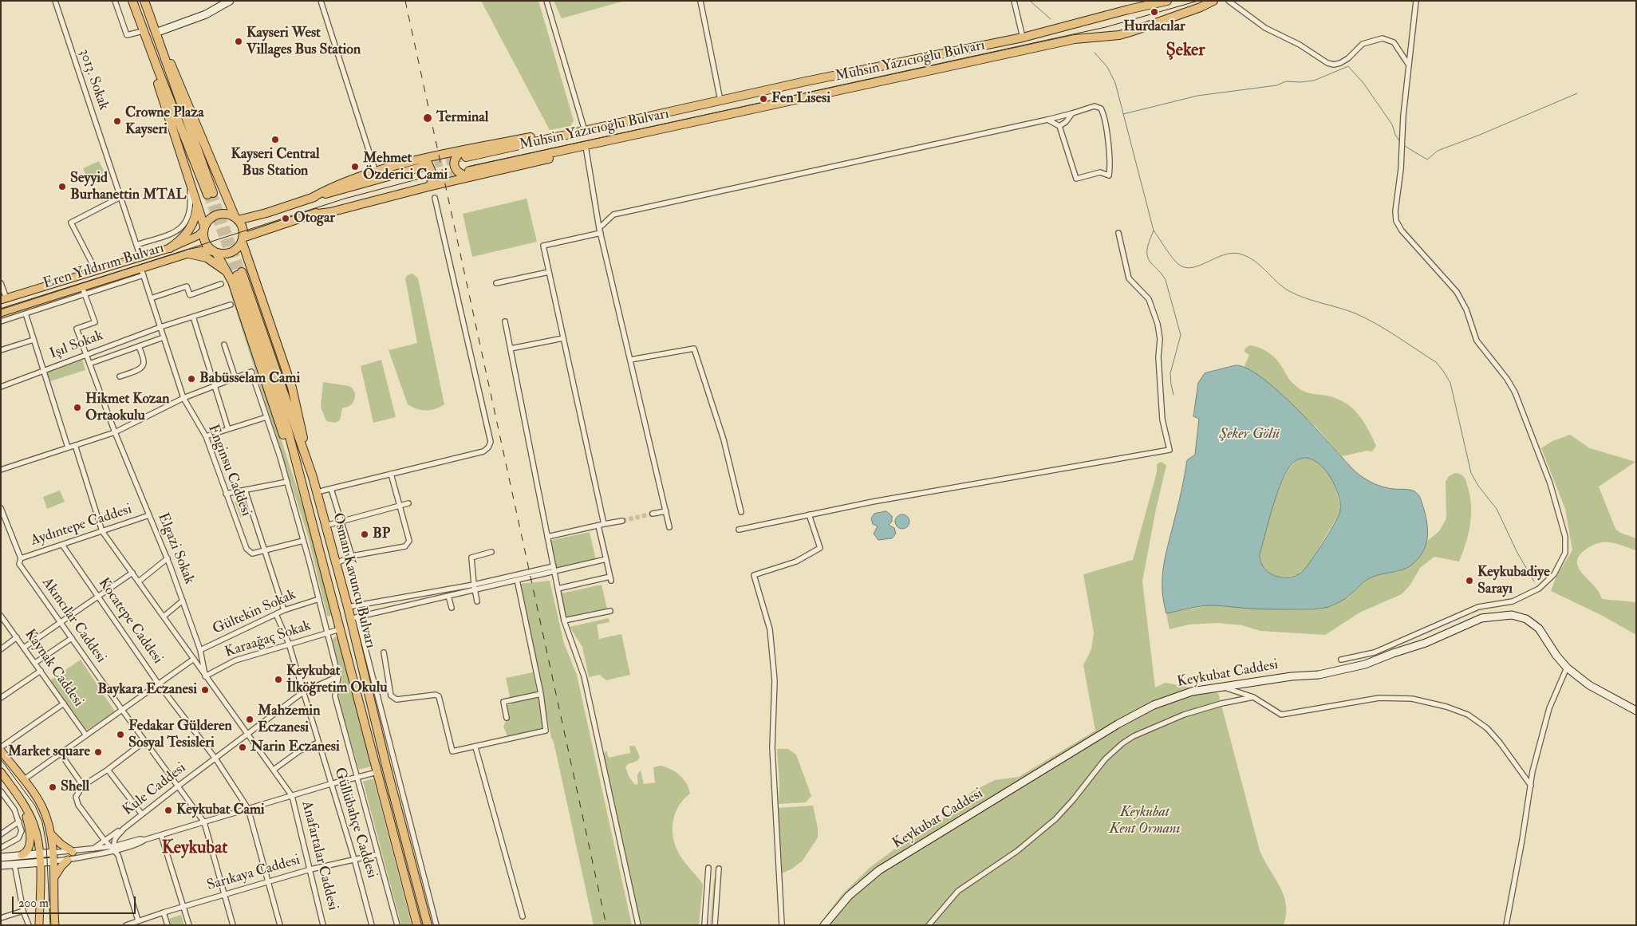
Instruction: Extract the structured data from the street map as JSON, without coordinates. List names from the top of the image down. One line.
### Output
{"streets":{"highway":["Muhsin Yazıcıoğlu Bulvarı","Osman Kavuncu Bulvarı"],"main road":["Eren Yıldırım Bulvarı"],"street":["3013. Sokak","Işıl Sokak","Enginsu Caddesi","Aydıntepe Caddesi","Elgazi Sokak","Gültekin Sokak","Akıncılar Caddesi","Kocatepe Caddesi","Karaağaç Sokak","Kaynak Caddesi","Keykubat Caddesi","Kule Caddesi","Güllübahçe Caddesi","Anafartalar Caddesi","Sarıkaya Caddesi"]},"crossings":[["3013. Sokak","Eren Yıldırım Bulvarı"],["Eren Yıldırım Bulvarı","Enginsu Caddesi"],["Eren Yıldırım Bulvarı","Elgazi Sokak"],["Işıl Sokak","Enginsu Caddesi"],["Işıl Sokak","Elgazi Sokak"],["Aydıntepe Caddesi","Elgazi Sokak"],["Aydıntepe Caddesi","Akıncılar Caddesi"],["Aydıntepe Caddesi","Kocatepe Caddesi"],["Aydıntepe Caddesi","Anafartalar Caddesi"],["Elgazi Sokak","Gültekin Sokak"],["Elgazi Sokak","Karaağaç Sokak"],["Elgazi Sokak","Anafartalar Caddesi"],["Osman Kavuncu Bulvarı","Karaağaç Sokak"],["Gültekin Sokak","Güllübahçe Caddesi"],["Akıncılar Caddesi","Kule Caddesi"],["Akıncılar Caddesi","Sarıkaya Caddesi"],["Kocatepe Caddesi","Kule Caddesi"],["Kocatepe Caddesi","Sarıkaya Caddesi"],["Karaağaç Sokak","Güllübahçe Caddesi"],["Karaağaç Sokak","Anafartalar Caddesi"],["Kule Caddesi","Güllübahçe Caddesi"],["Kule Caddesi","Anafartalar Caddesi"],["Güllübahçe Caddesi","Sarıkaya Caddesi"],["Anafartalar Caddesi","Sarıkaya Caddesi"]],"districts":["Şeker","Keykubat"],"water":["Şeker Gölü"],"parks":["Keykubat Kent Ormanı"],"places":["Hurdacılar","Kayseri West Villages Bus Station","Fen Lisesi","Terminal","Crowne Plaza Kayseri","Kayseri Central Bus Station","Mehmet Özderici Cami","Seyyid Burhanettin MTAL","Otogar","Babüsselam Cami","Hikmet Kozan Ortaokulu","BP","Keykubadiye Sarayı","Keykubat İlköğretim Okulu","Baykara Eczanesi","Mahzemin Eczanesi","Fedakar Gülderen Sosyal Tesisleri","Narin Eczanesi","Market square","Shell","Keykubat Cami"],"scale_bar":"200 m"}
